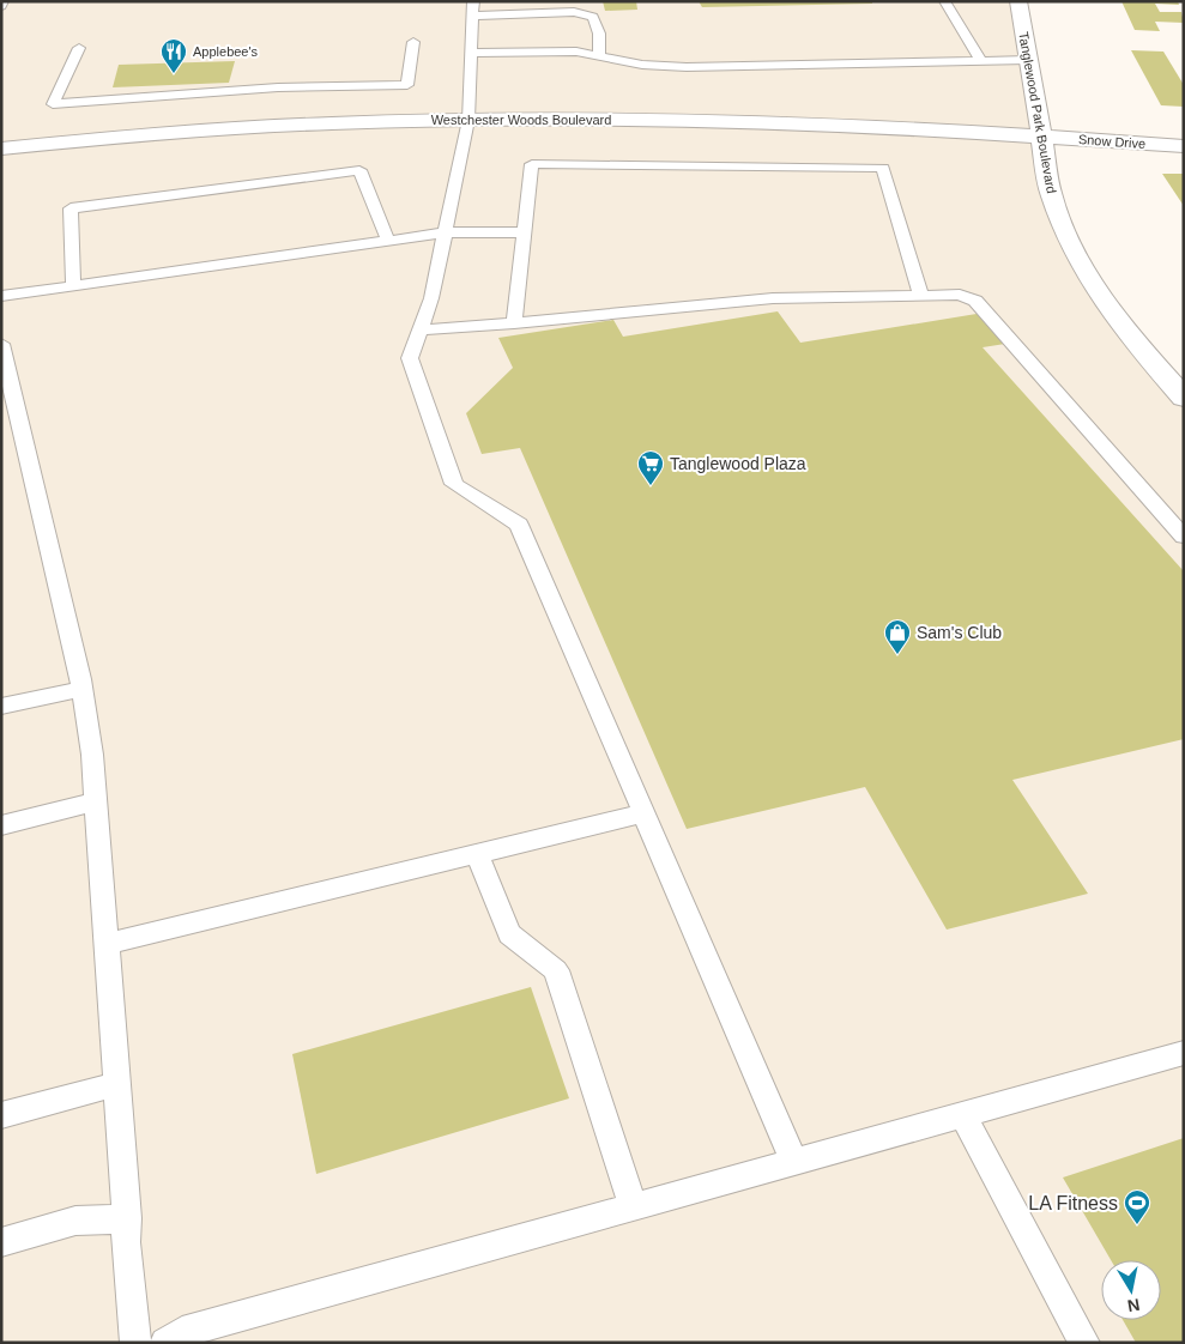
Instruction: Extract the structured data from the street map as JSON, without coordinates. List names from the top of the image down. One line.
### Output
{"streets":{"street":["Tanglewood Park Boulevard","Westchester Woods Boulevard","Snow Drive"]},"crossings":[["Tanglewood Park Boulevard","Westchester Woods Boulevard"],["Tanglewood Park Boulevard","Snow Drive"],["Westchester Woods Boulevard","Snow Drive"]],"places":{"restaurant":["Applebee's"],"supermarket":["Tanglewood Plaza"],"shop":["Sam's Club"],"sports":["LA Fitness"]},"north":"bottom"}
